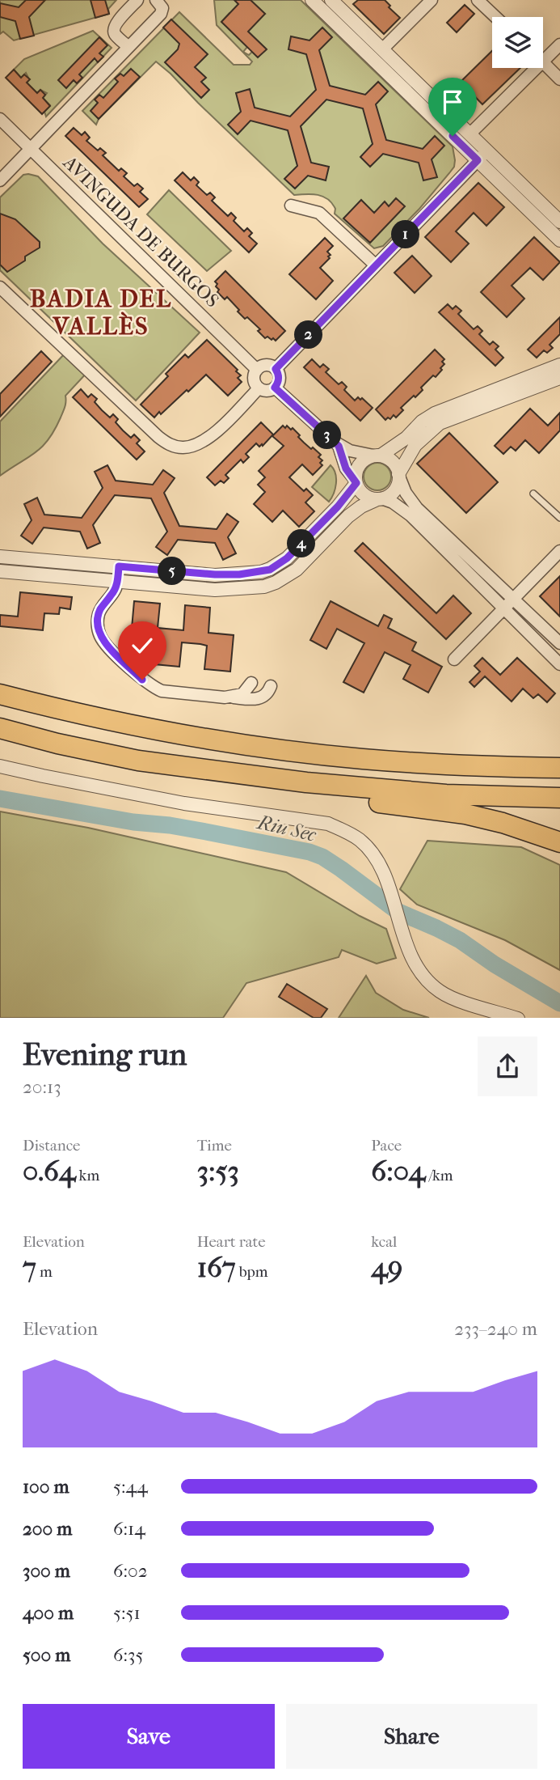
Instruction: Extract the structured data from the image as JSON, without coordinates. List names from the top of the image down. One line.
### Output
{"streets":{"street":["AVINGUDA DE BURGOS"]},"districts":["BADIA DEL VALLÈS"],"water":["Riu Sec"],"page":{"pins":["1","2","3","4","5"],"heading":["Evening run","20:13"],"stats":[["Distance","0.64 km"],["Time","3:53"],["Pace","6:04 /km"],["Elevation","7 m"],["Heart rate","167 bpm"],["kcal","49"]],"chart":["Elevation","233–240 m"],"list":[{"name":"100 m","note":"5:44"},{"name":"200 m","note":"6:14"},{"name":"300 m","note":"6:02"},{"name":"400 m","note":"5:51"},{"name":"500 m","note":"6:35"}],"buttons":["Save","Share"]}}
